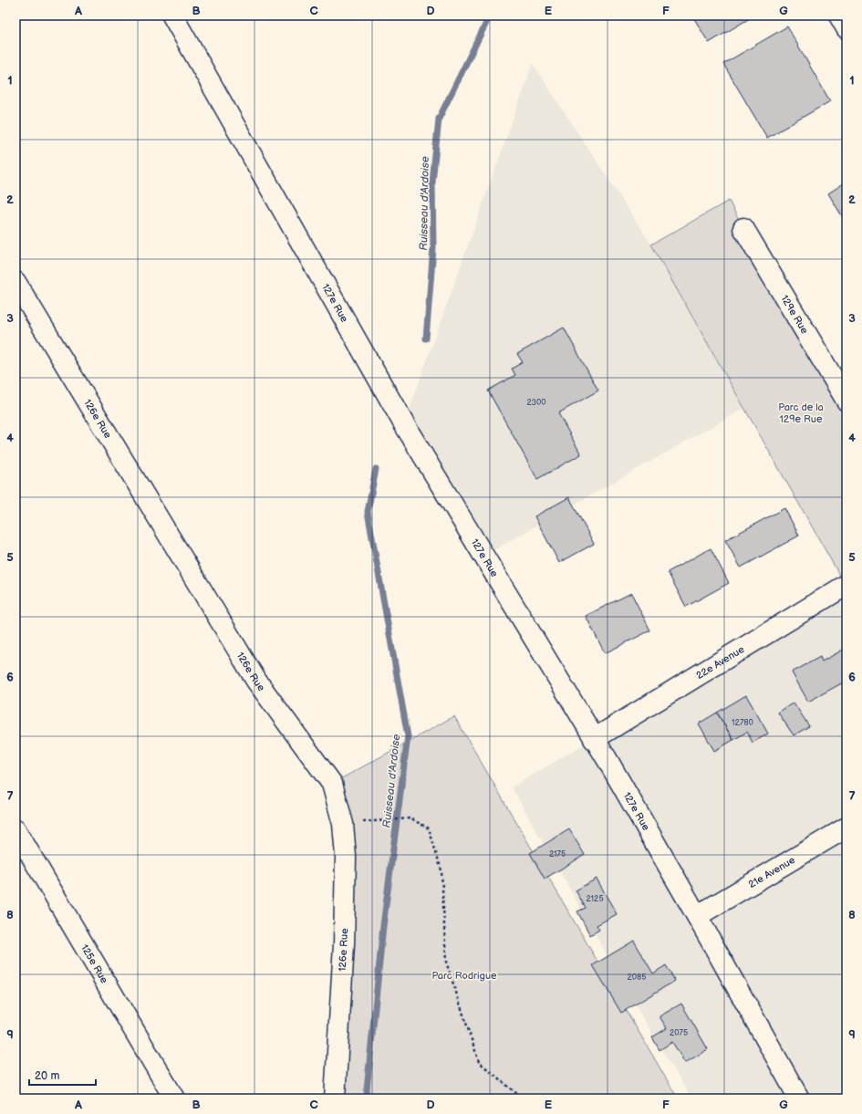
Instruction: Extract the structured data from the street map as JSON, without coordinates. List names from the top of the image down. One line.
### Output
{"streets":{"street":["127e Rue","129e Rue","126e Rue","22e Avenue","21e Avenue","125e Rue"]},"crossings":[["127e Rue","22e Avenue"],["127e Rue","21e Avenue"]],"water":["Ruisseau d'Ardoise"],"parks":["Parc de la 129e Rue","Parc Rodrigue"],"house_numbers":["2300","12780","2175","2125","2085","2075"],"scale_bar":"20 m","grid":{"columns":["A","B","C","D","E","F","G"],"rows":["1","2","3","4","5","6","7","8","9"]}}
